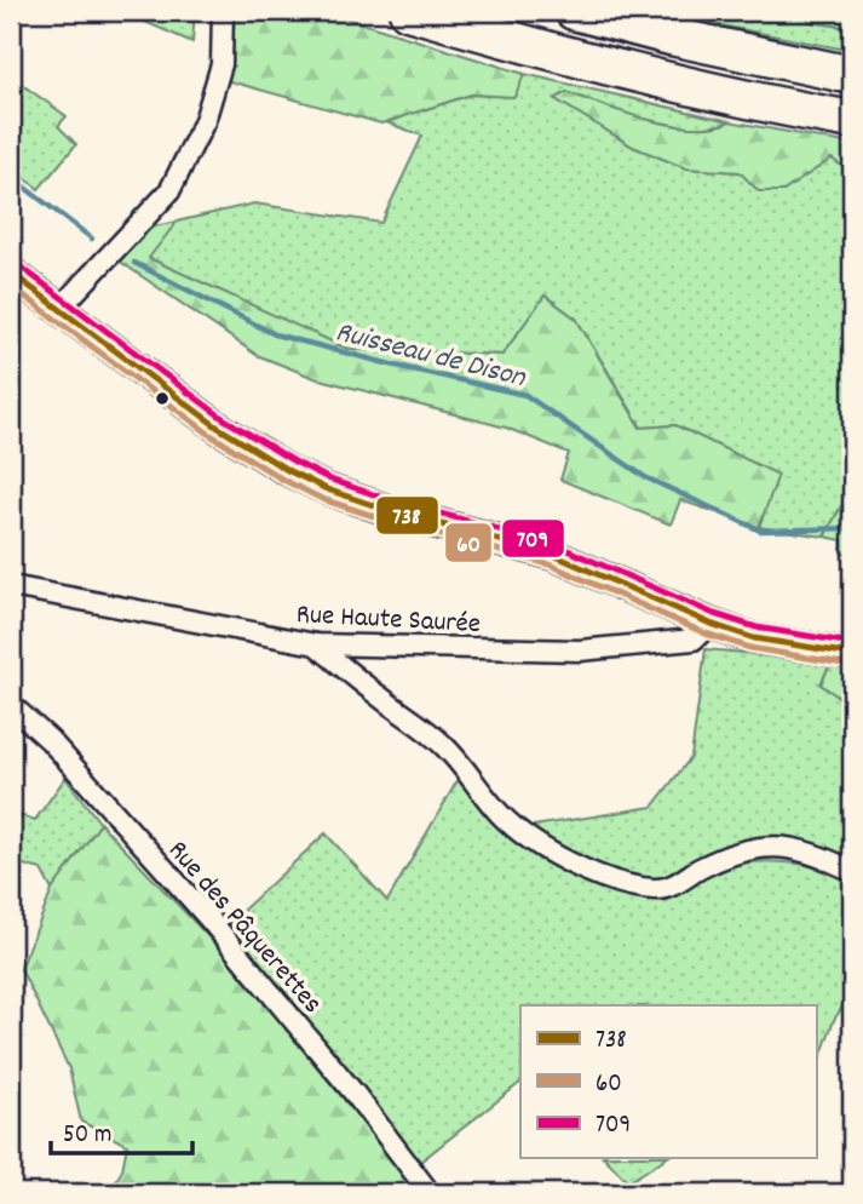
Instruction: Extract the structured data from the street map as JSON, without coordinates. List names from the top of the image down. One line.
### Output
{"streets":{"street":["Rue Haute Saurée","Rue des Pâquerettes"]},"water":["Ruisseau de Dison"],"lines":["transit line 709","transit line 738","transit line 60"],"legend":["738","60","709"],"scale_bar":"50 m"}
